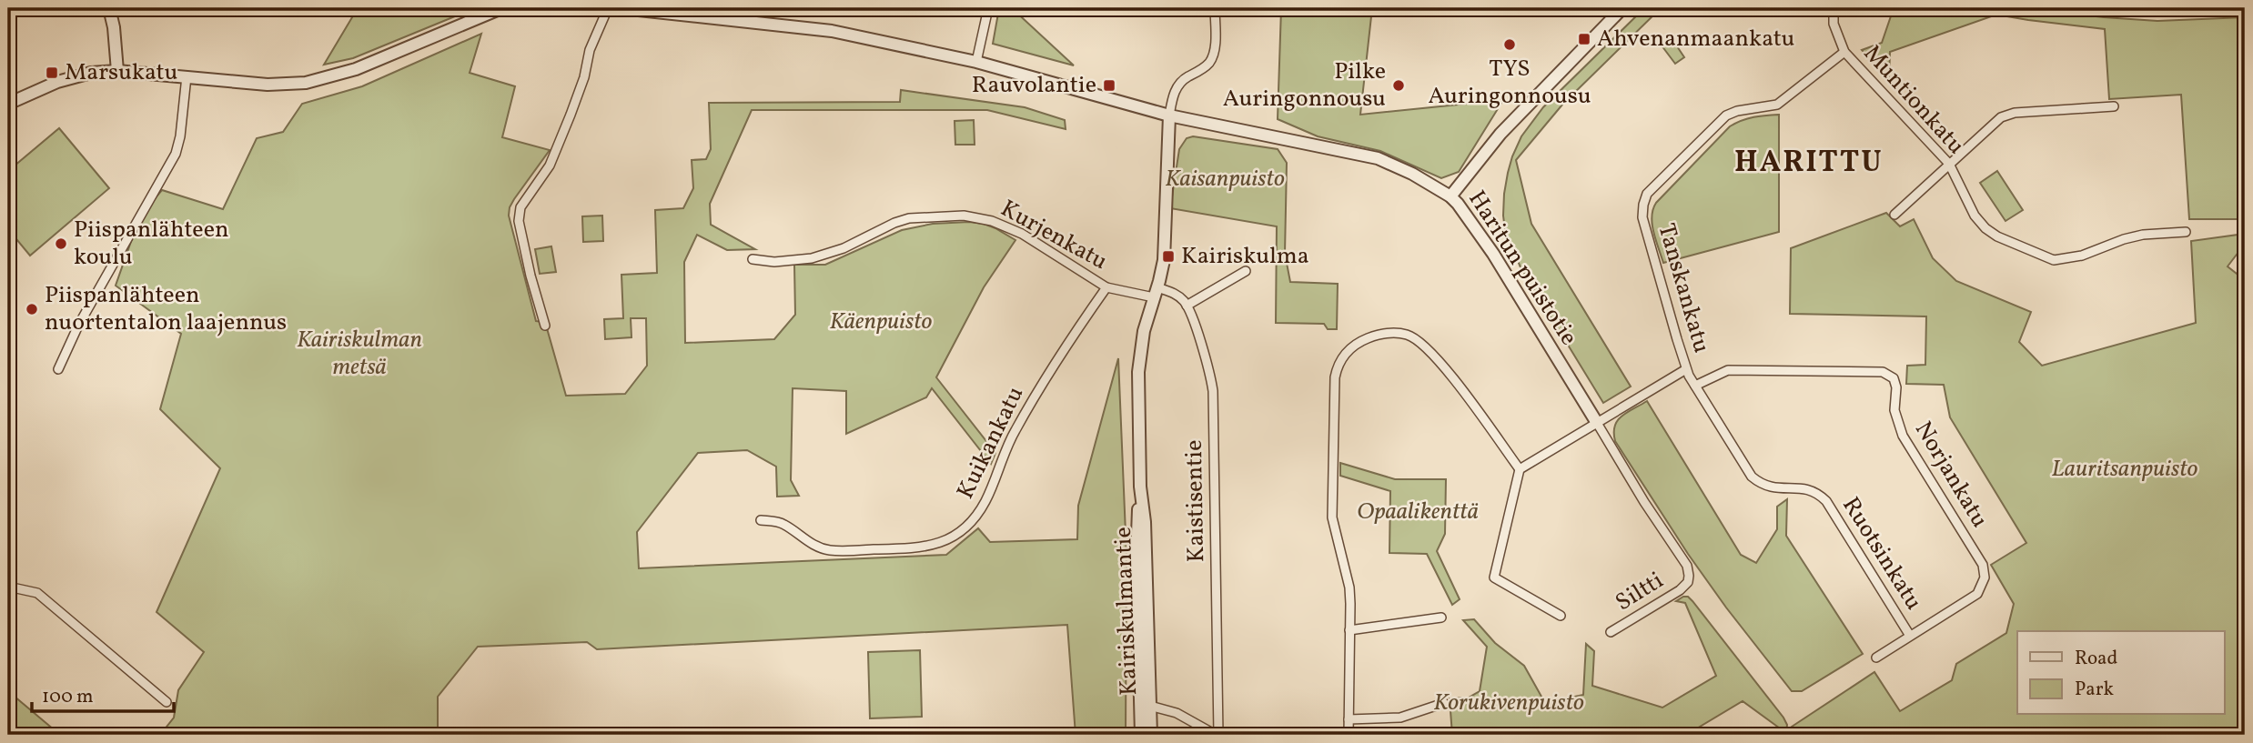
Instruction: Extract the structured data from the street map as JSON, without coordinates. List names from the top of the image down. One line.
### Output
{"streets":{"street":["Muntionkatu","Kurjenkatu","Haritun puistotie","Tanskankatu","Kuikankatu","Norjankatu","Kaistisentie","Ruotsinkatu","Siltti","Kairiskulmantie"]},"crossings":[["Muntionkatu","Tanskankatu"],["Kurjenkatu","Kuikankatu"],["Kurjenkatu","Kairiskulmantie"],["Haritun puistotie","Siltti"],["Haritun puistotie","Kairiskulmantie"],["Tanskankatu","Ruotsinkatu"],["Norjankatu","Ruotsinkatu"]],"districts":["HARITTU"],"parks":["Kaisanpuisto","Käenpuisto","Kairiskulman metsä","Lauritsanpuisto","Opaalikenttä","Korukivenpuisto"],"places":{"transit":["Ahvenanmaankatu","Marsukatu","Rauvolantie","Kairiskulma"],"other":["TYS Auringonnousu","Pilke Auringonnousu","Piispanlähteen koulu","Piispanlähteen nuortentalon laajennus"]},"legend":["Road","Park"],"scale_bar":"100 m"}
